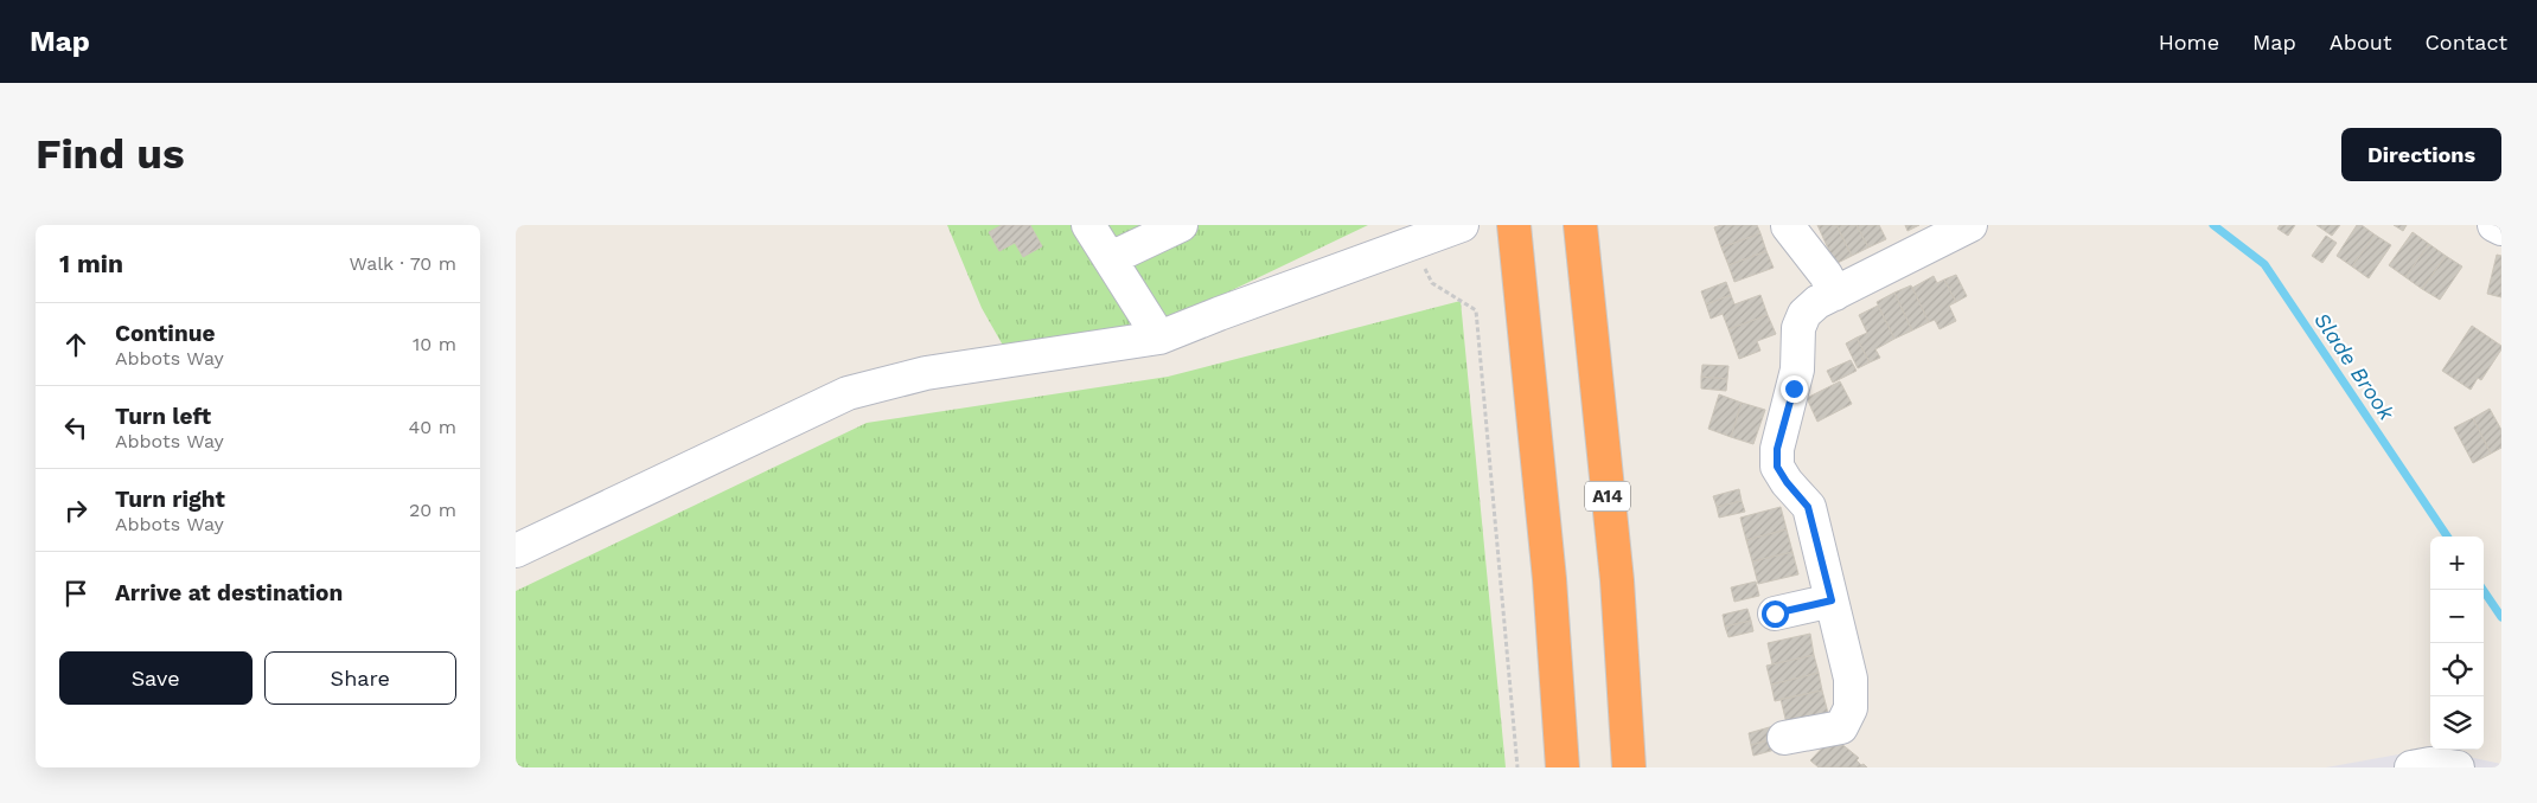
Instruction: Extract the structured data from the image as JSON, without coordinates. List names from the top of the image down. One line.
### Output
{"streets":{"highway":["A14"]},"water":["Slade Brook"],"page":{"header":"Map","nav":["Home","Map","About","Contact"],"buttons":["Directions",["Save","Share"]],"title":"Find us","heading":["1 min","Walk · 70 m"],"list":[["Continue","Abbots Way","10 m"],["Turn left","Abbots Way","40 m"],["Turn right","Abbots Way","20 m"],"Arrive at destination"],"map_buttons":["+","−"]}}
